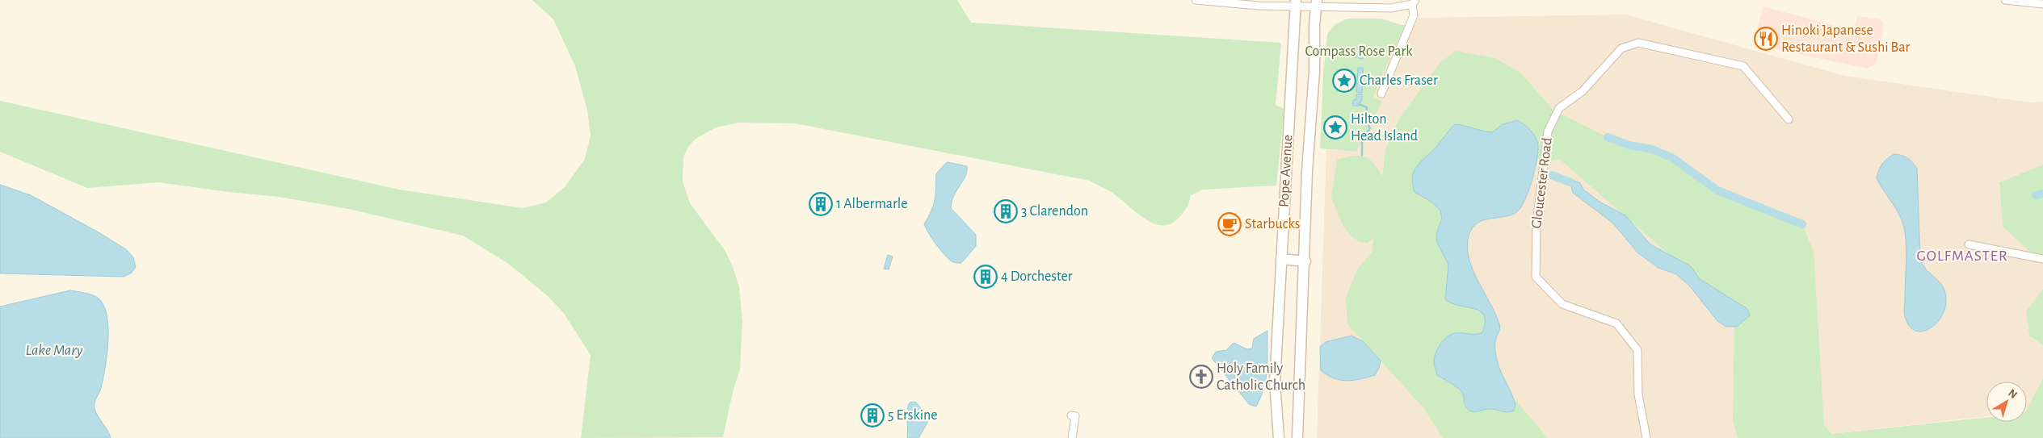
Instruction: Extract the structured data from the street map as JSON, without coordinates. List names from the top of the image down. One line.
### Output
{"streets":{"main road":["Pope Avenue"],"street":["Gloucester Road"]},"districts":["GOLFMASTER"],"water":["Lake Mary"],"parks":["Compass Rose Park"],"places":{"restaurant":["Hinoki Japanese Restaurant & Sushi Bar"],"place":["Charles Fraser","Hilton Head Island"],"building":["1 Albermarle","3 Clarendon","4 Dorchester","5 Erskine"],"cafe":["Starbucks"],"church":["Holy Family Catholic Church"]},"north":"top right"}
